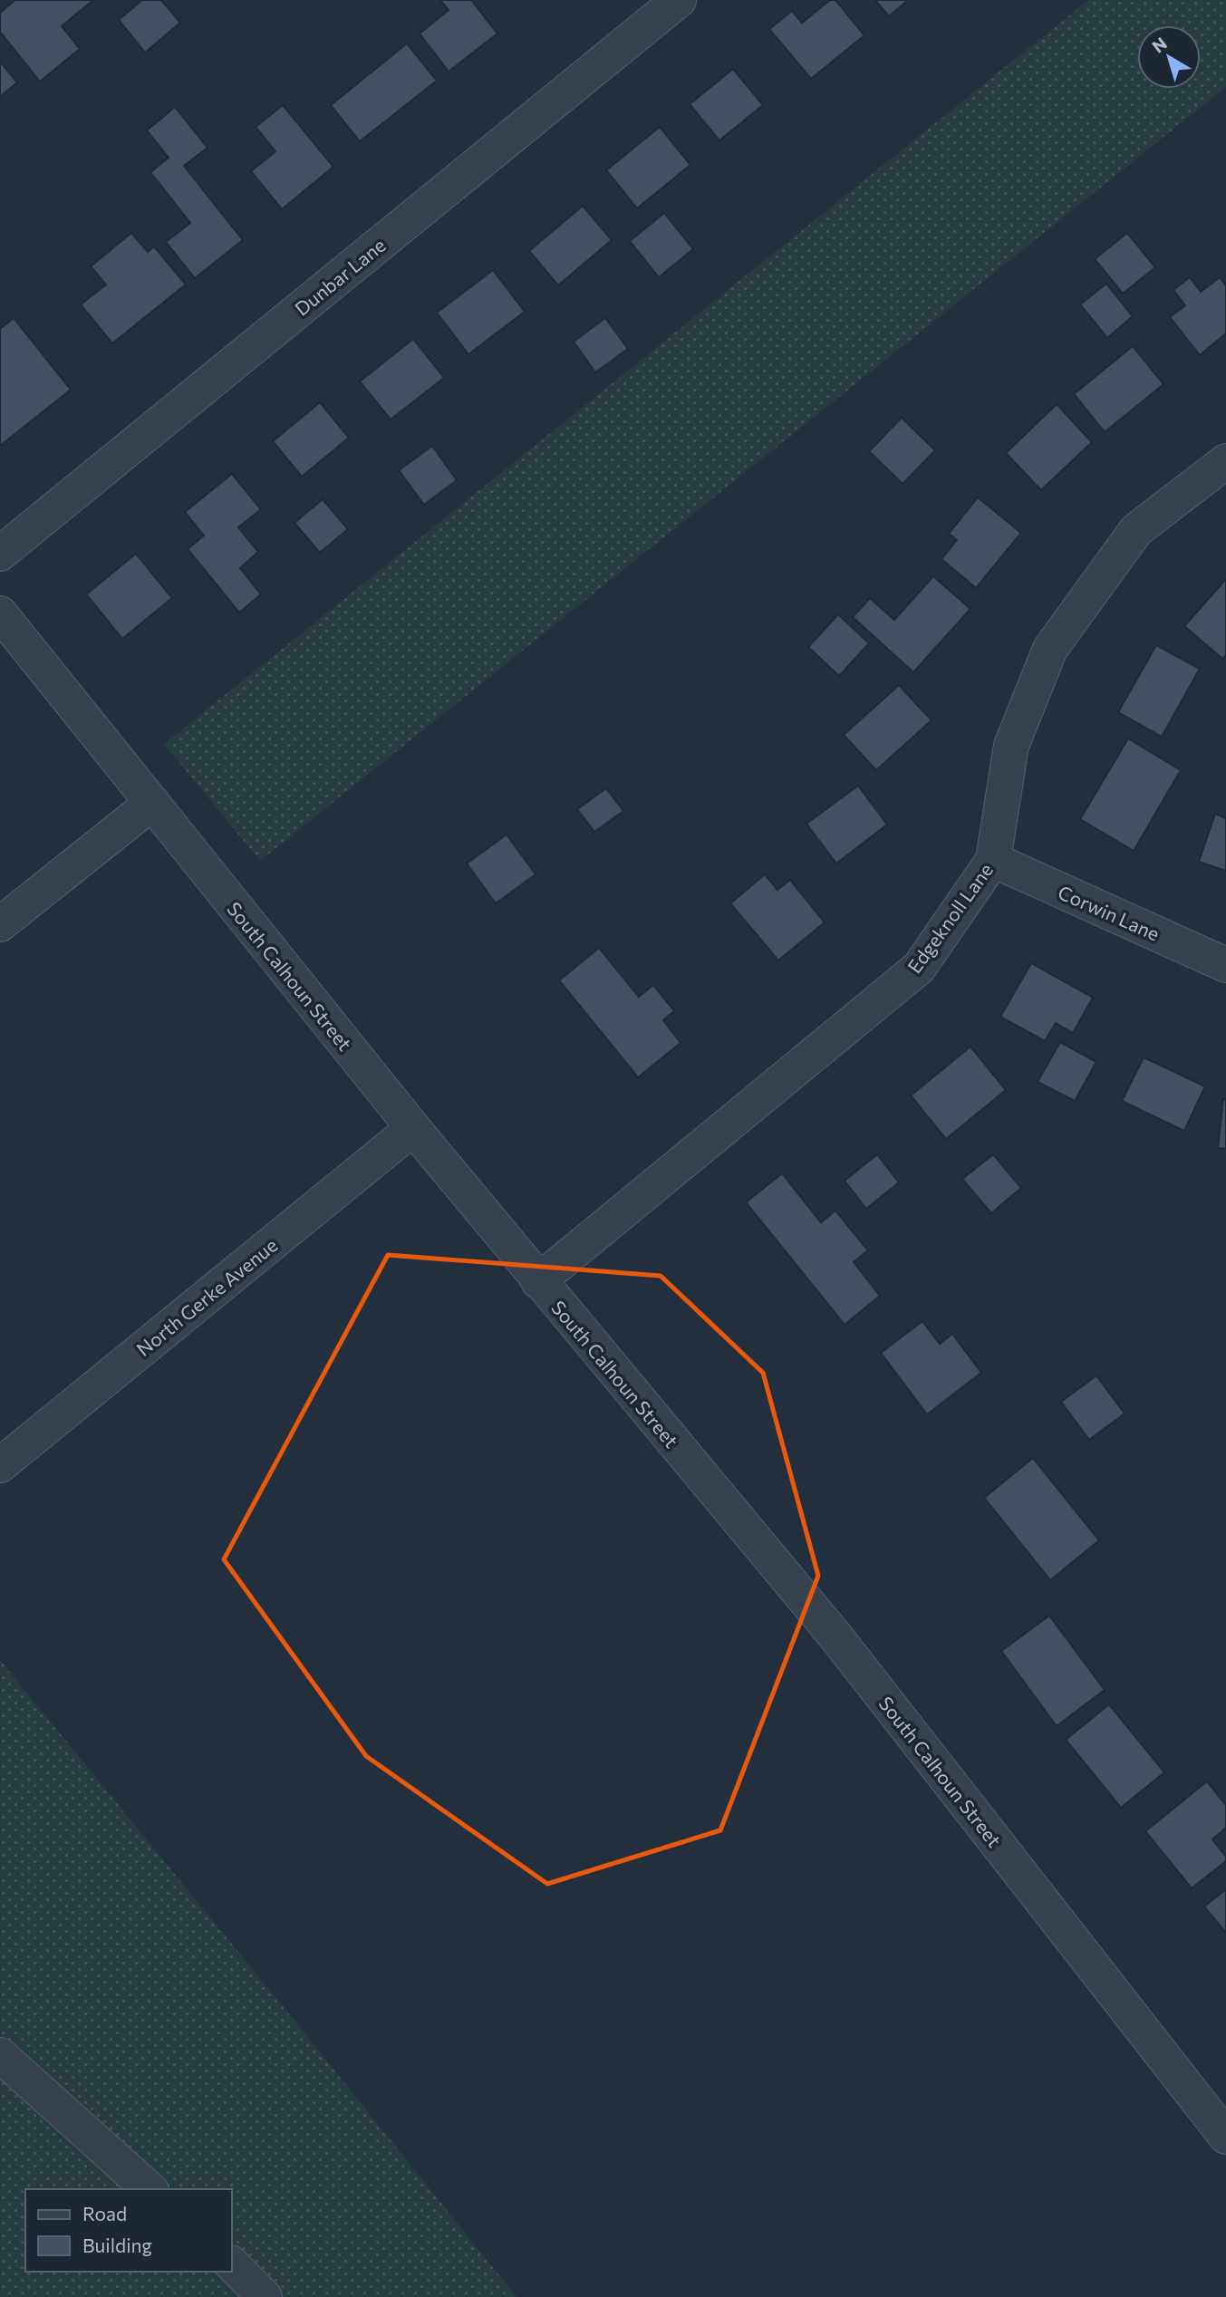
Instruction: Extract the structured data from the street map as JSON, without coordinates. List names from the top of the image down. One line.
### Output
{"streets":{"street":["Dunbar Lane","Corwin Lane","Edgeknoll Lane","South Calhoun Street","North Gerke Avenue"]},"crossings":[["Corwin Lane","Edgeknoll Lane"],["Edgeknoll Lane","South Calhoun Street"],["South Calhoun Street","North Gerke Avenue"]],"legend":["Road","Building"],"north":"top left"}
